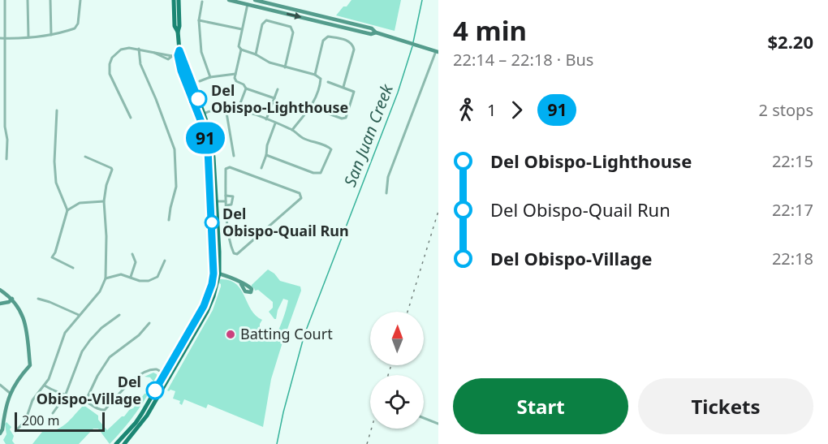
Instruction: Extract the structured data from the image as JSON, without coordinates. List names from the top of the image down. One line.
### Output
{"water":["San Juan Creek"],"places":["Del Obispo-Lighthouse","Del Obispo-Quail Run","Batting Court","Del Obispo-Village"],"lines":["bus line 91"],"scale_bar":"200 m","north":"top","page":{"on_map":"91","heading":["4 min","22:14 – 22:18 · Bus","$2.20"],"legs":["1","91","2 stops"],"list":[{"name":"Del Obispo-Lighthouse","value":"22:15"},{"name":"Del Obispo-Quail Run","value":"22:17"},{"name":"Del Obispo-Village","value":"22:18"}],"buttons":["Start","Tickets"],"scale":"200 m"}}
